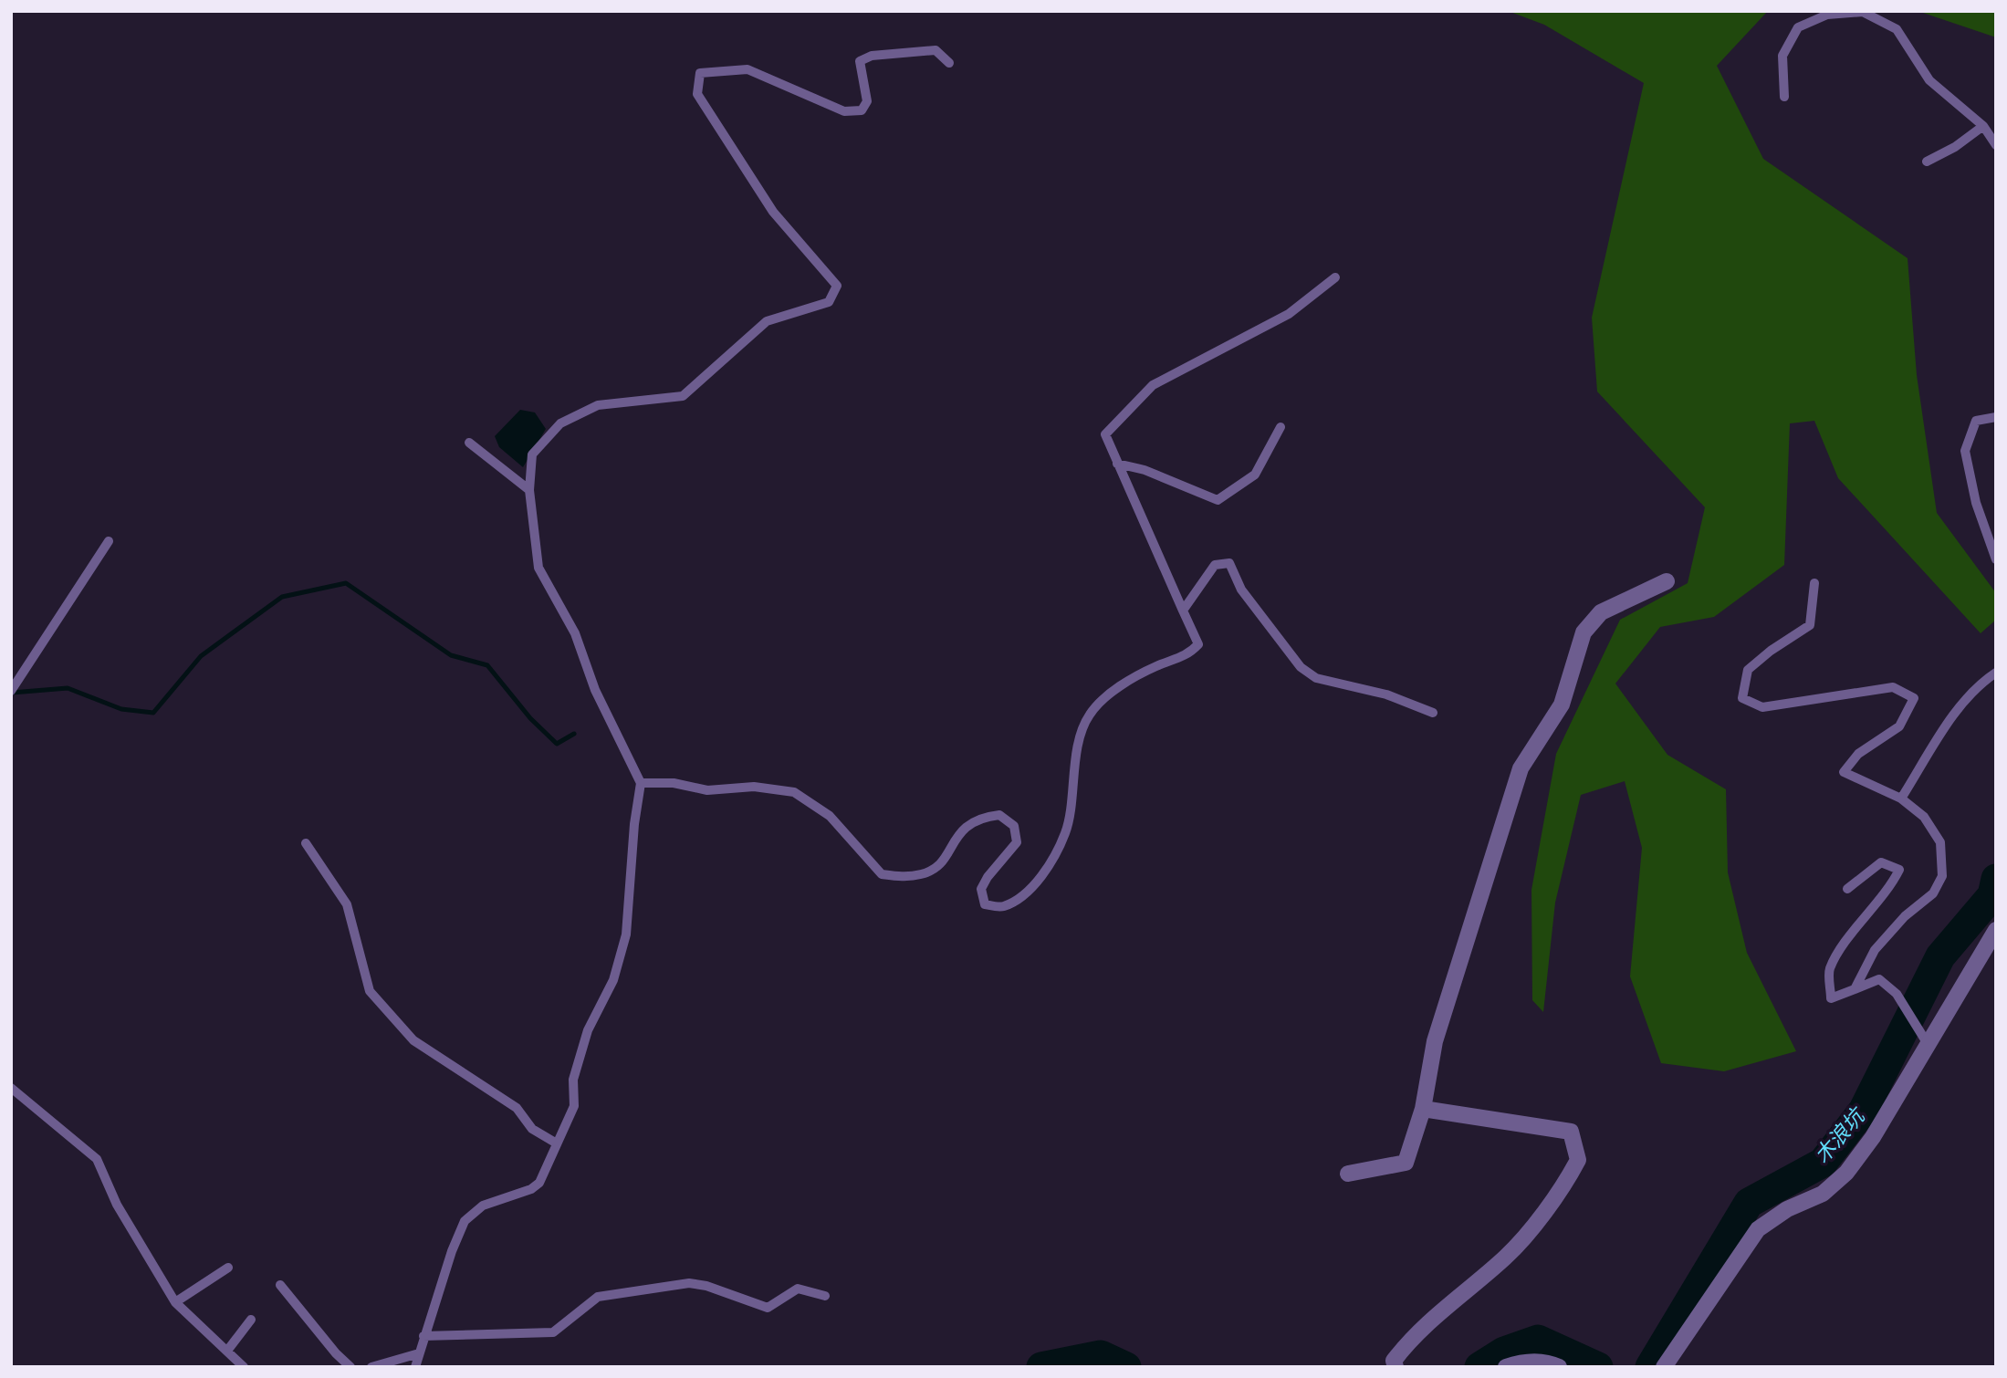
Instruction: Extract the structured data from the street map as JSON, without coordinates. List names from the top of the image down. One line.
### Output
{"water":["木浪坑"]}
